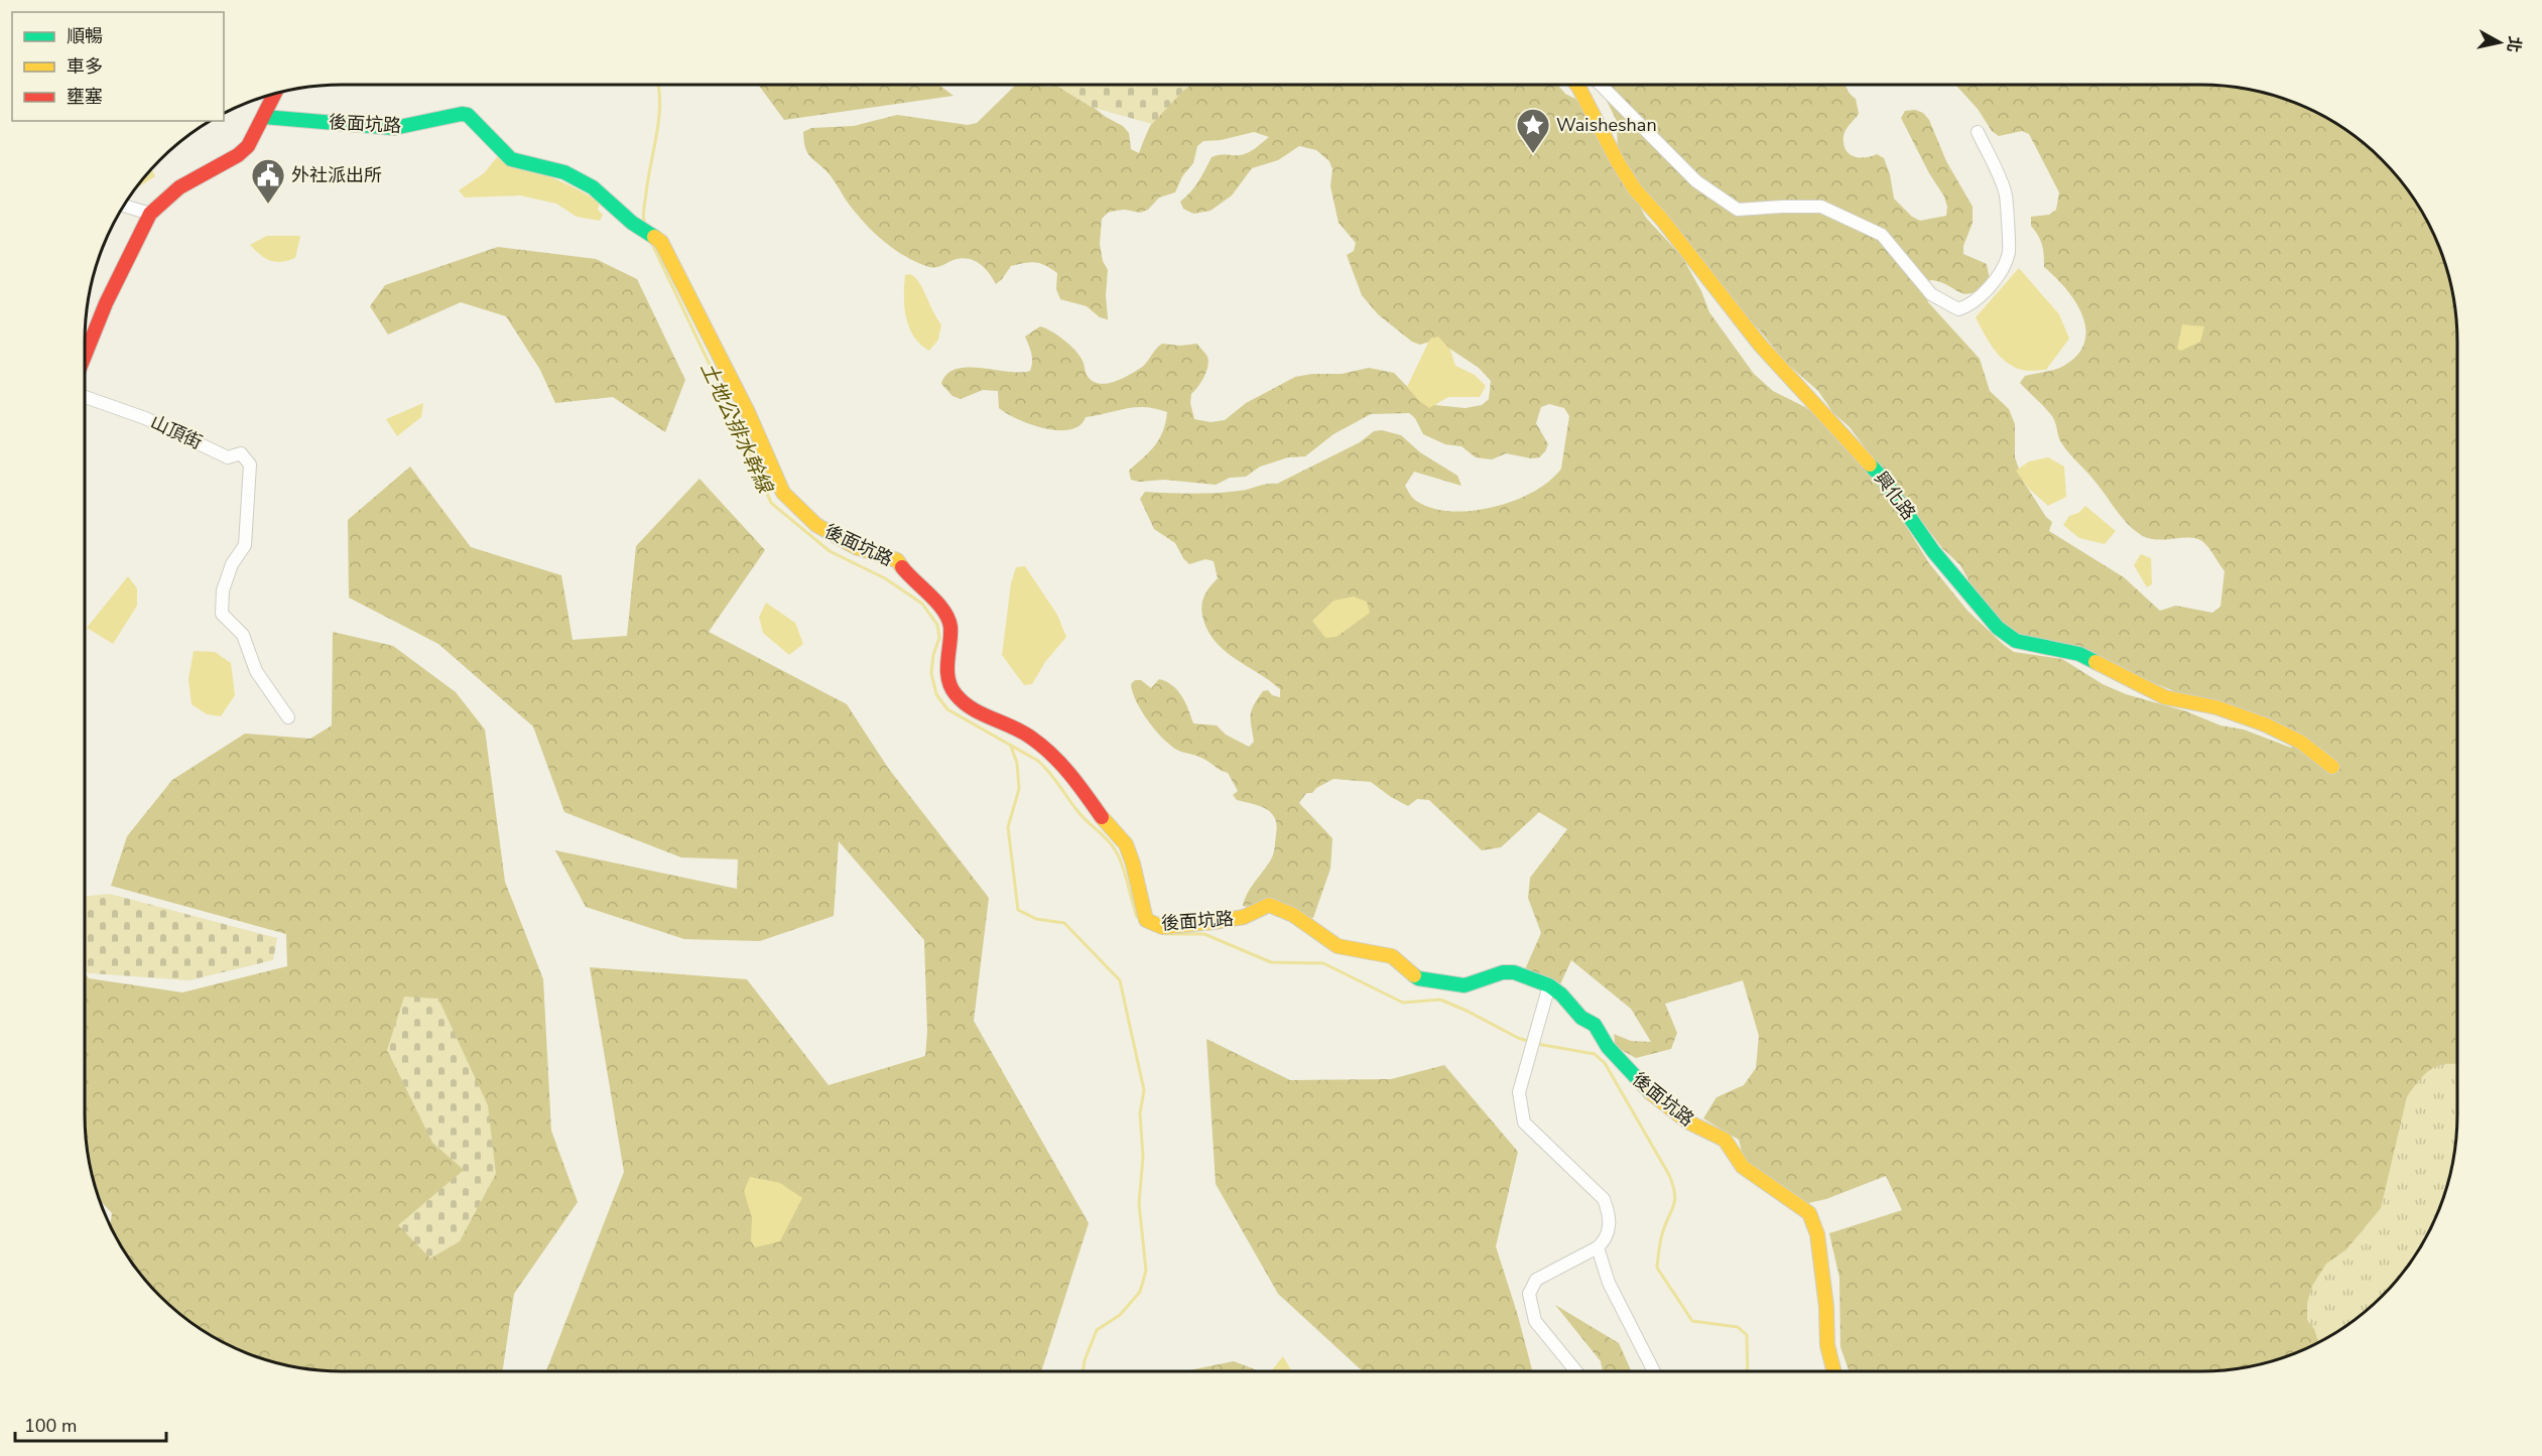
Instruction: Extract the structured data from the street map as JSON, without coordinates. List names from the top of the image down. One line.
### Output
{"streets":{"street":["後面坑路","山頂街","興化路"]},"water":["土地公排水幹線"],"places":{"place":["Waisheshan"],"public building":["外社派出所"]},"legend":["順暢","車多","壅塞"],"scale_bar":"100 m","north":"right"}
